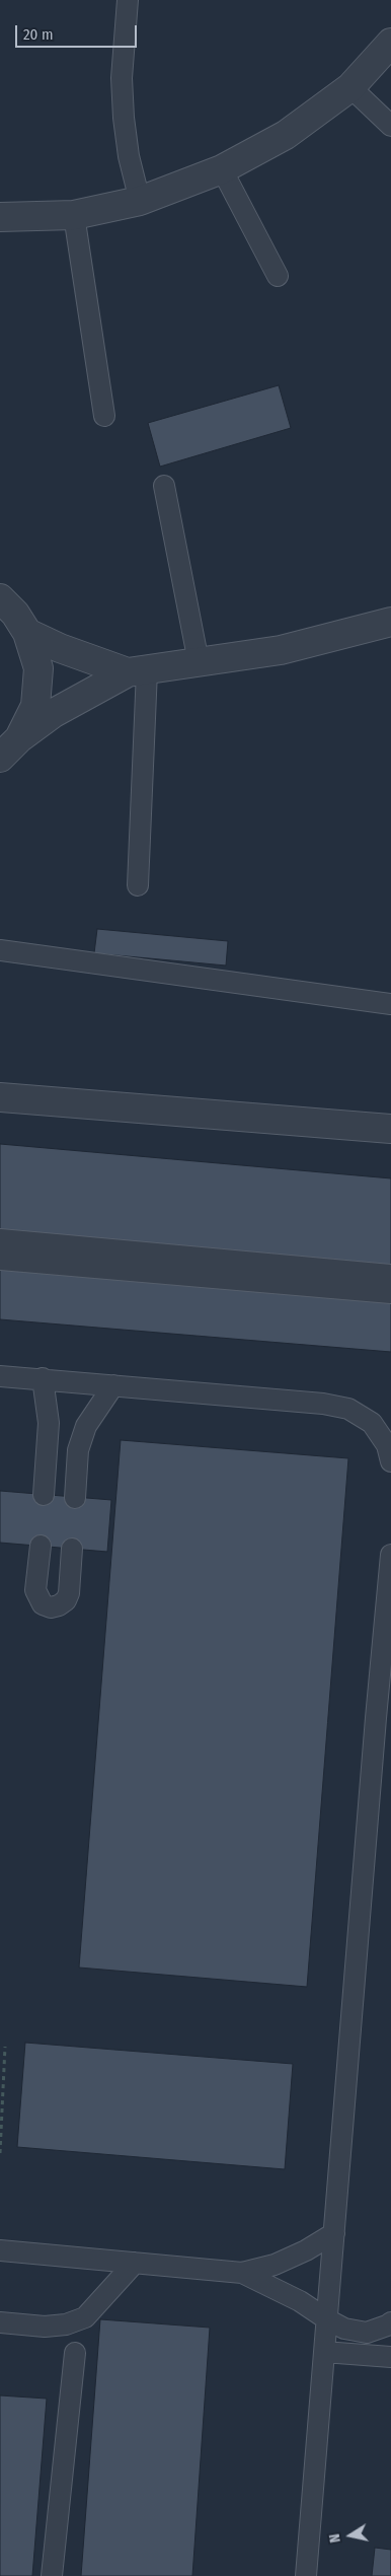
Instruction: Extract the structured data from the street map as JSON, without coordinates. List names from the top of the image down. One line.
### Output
{"scale_bar":"20 m","north":"left"}
